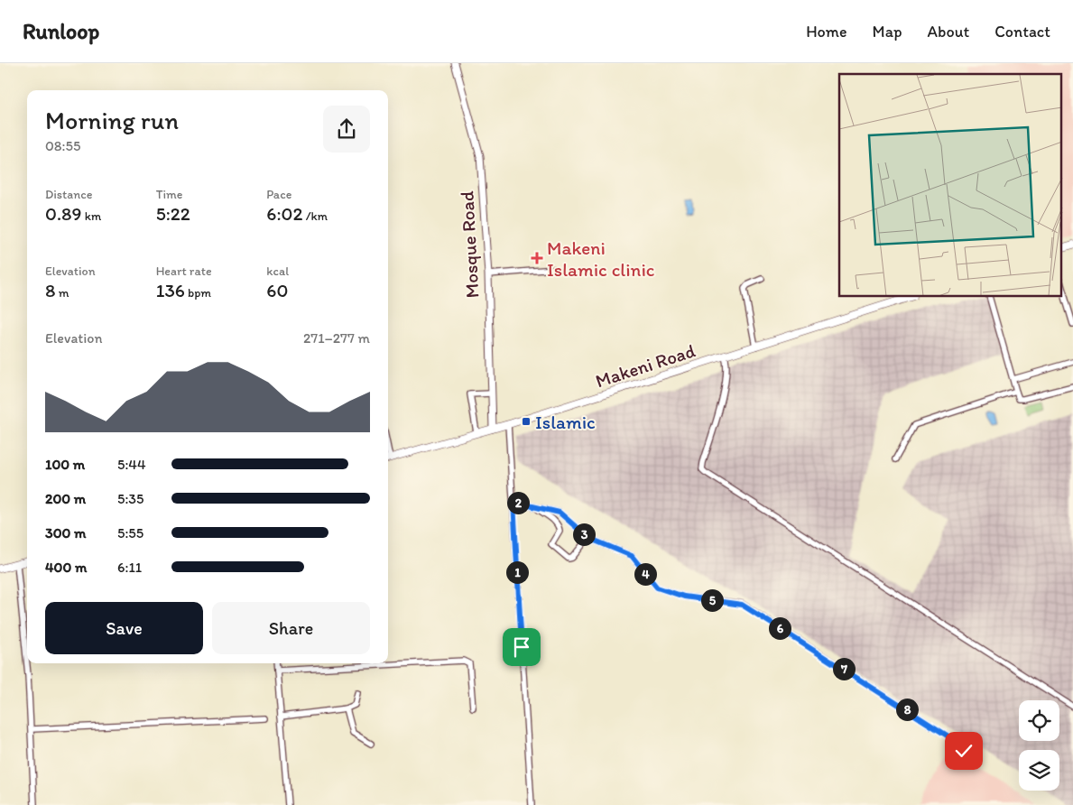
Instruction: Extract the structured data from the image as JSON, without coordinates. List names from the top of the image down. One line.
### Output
{"streets":{"main road":["Makeni Road"],"street":["Mosque Road"]},"crossings":[["Mosque Road","Makeni Road"]],"places":{"health":["Makeni Islamic clinic"],"transit":["Islamic"]},"page":{"header":"Runloop","nav":["Home","Map","About","Contact"],"heading":["Morning run","08:55"],"stats":[["Distance","0.89 km"],["Time","5:22"],["Pace","6:02 /km"],["Elevation","8 m"],["Heart rate","136 bpm"],["kcal","60"]],"chart":["Elevation","271–277 m"],"list":[{"name":"100 m","note":"5:44"},{"name":"200 m","note":"5:35"},{"name":"300 m","note":"5:55"},{"name":"400 m","note":"6:11"}],"pins":["2","3","1","4","5","6","7","8"],"buttons":["Save","Share"]}}
